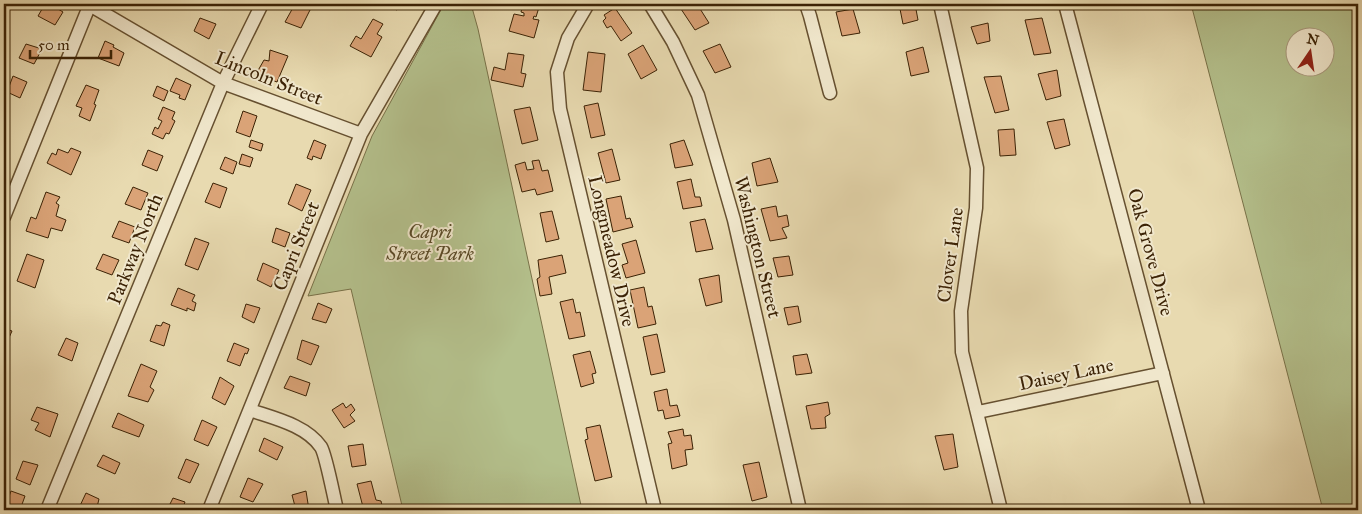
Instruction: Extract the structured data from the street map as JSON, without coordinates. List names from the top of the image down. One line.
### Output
{"streets":{"street":["Lincoln Street","Capri Street","Washington Street","Parkway North","Longmeadow Drive","Oak Grove Drive","Clover Lane","Daisey Lane"]},"crossings":[["Lincoln Street","Capri Street"],["Lincoln Street","Parkway North"],["Oak Grove Drive","Daisey Lane"],["Clover Lane","Daisey Lane"]],"parks":["Capri Street Park"],"scale_bar":"50 m","north":"top"}
